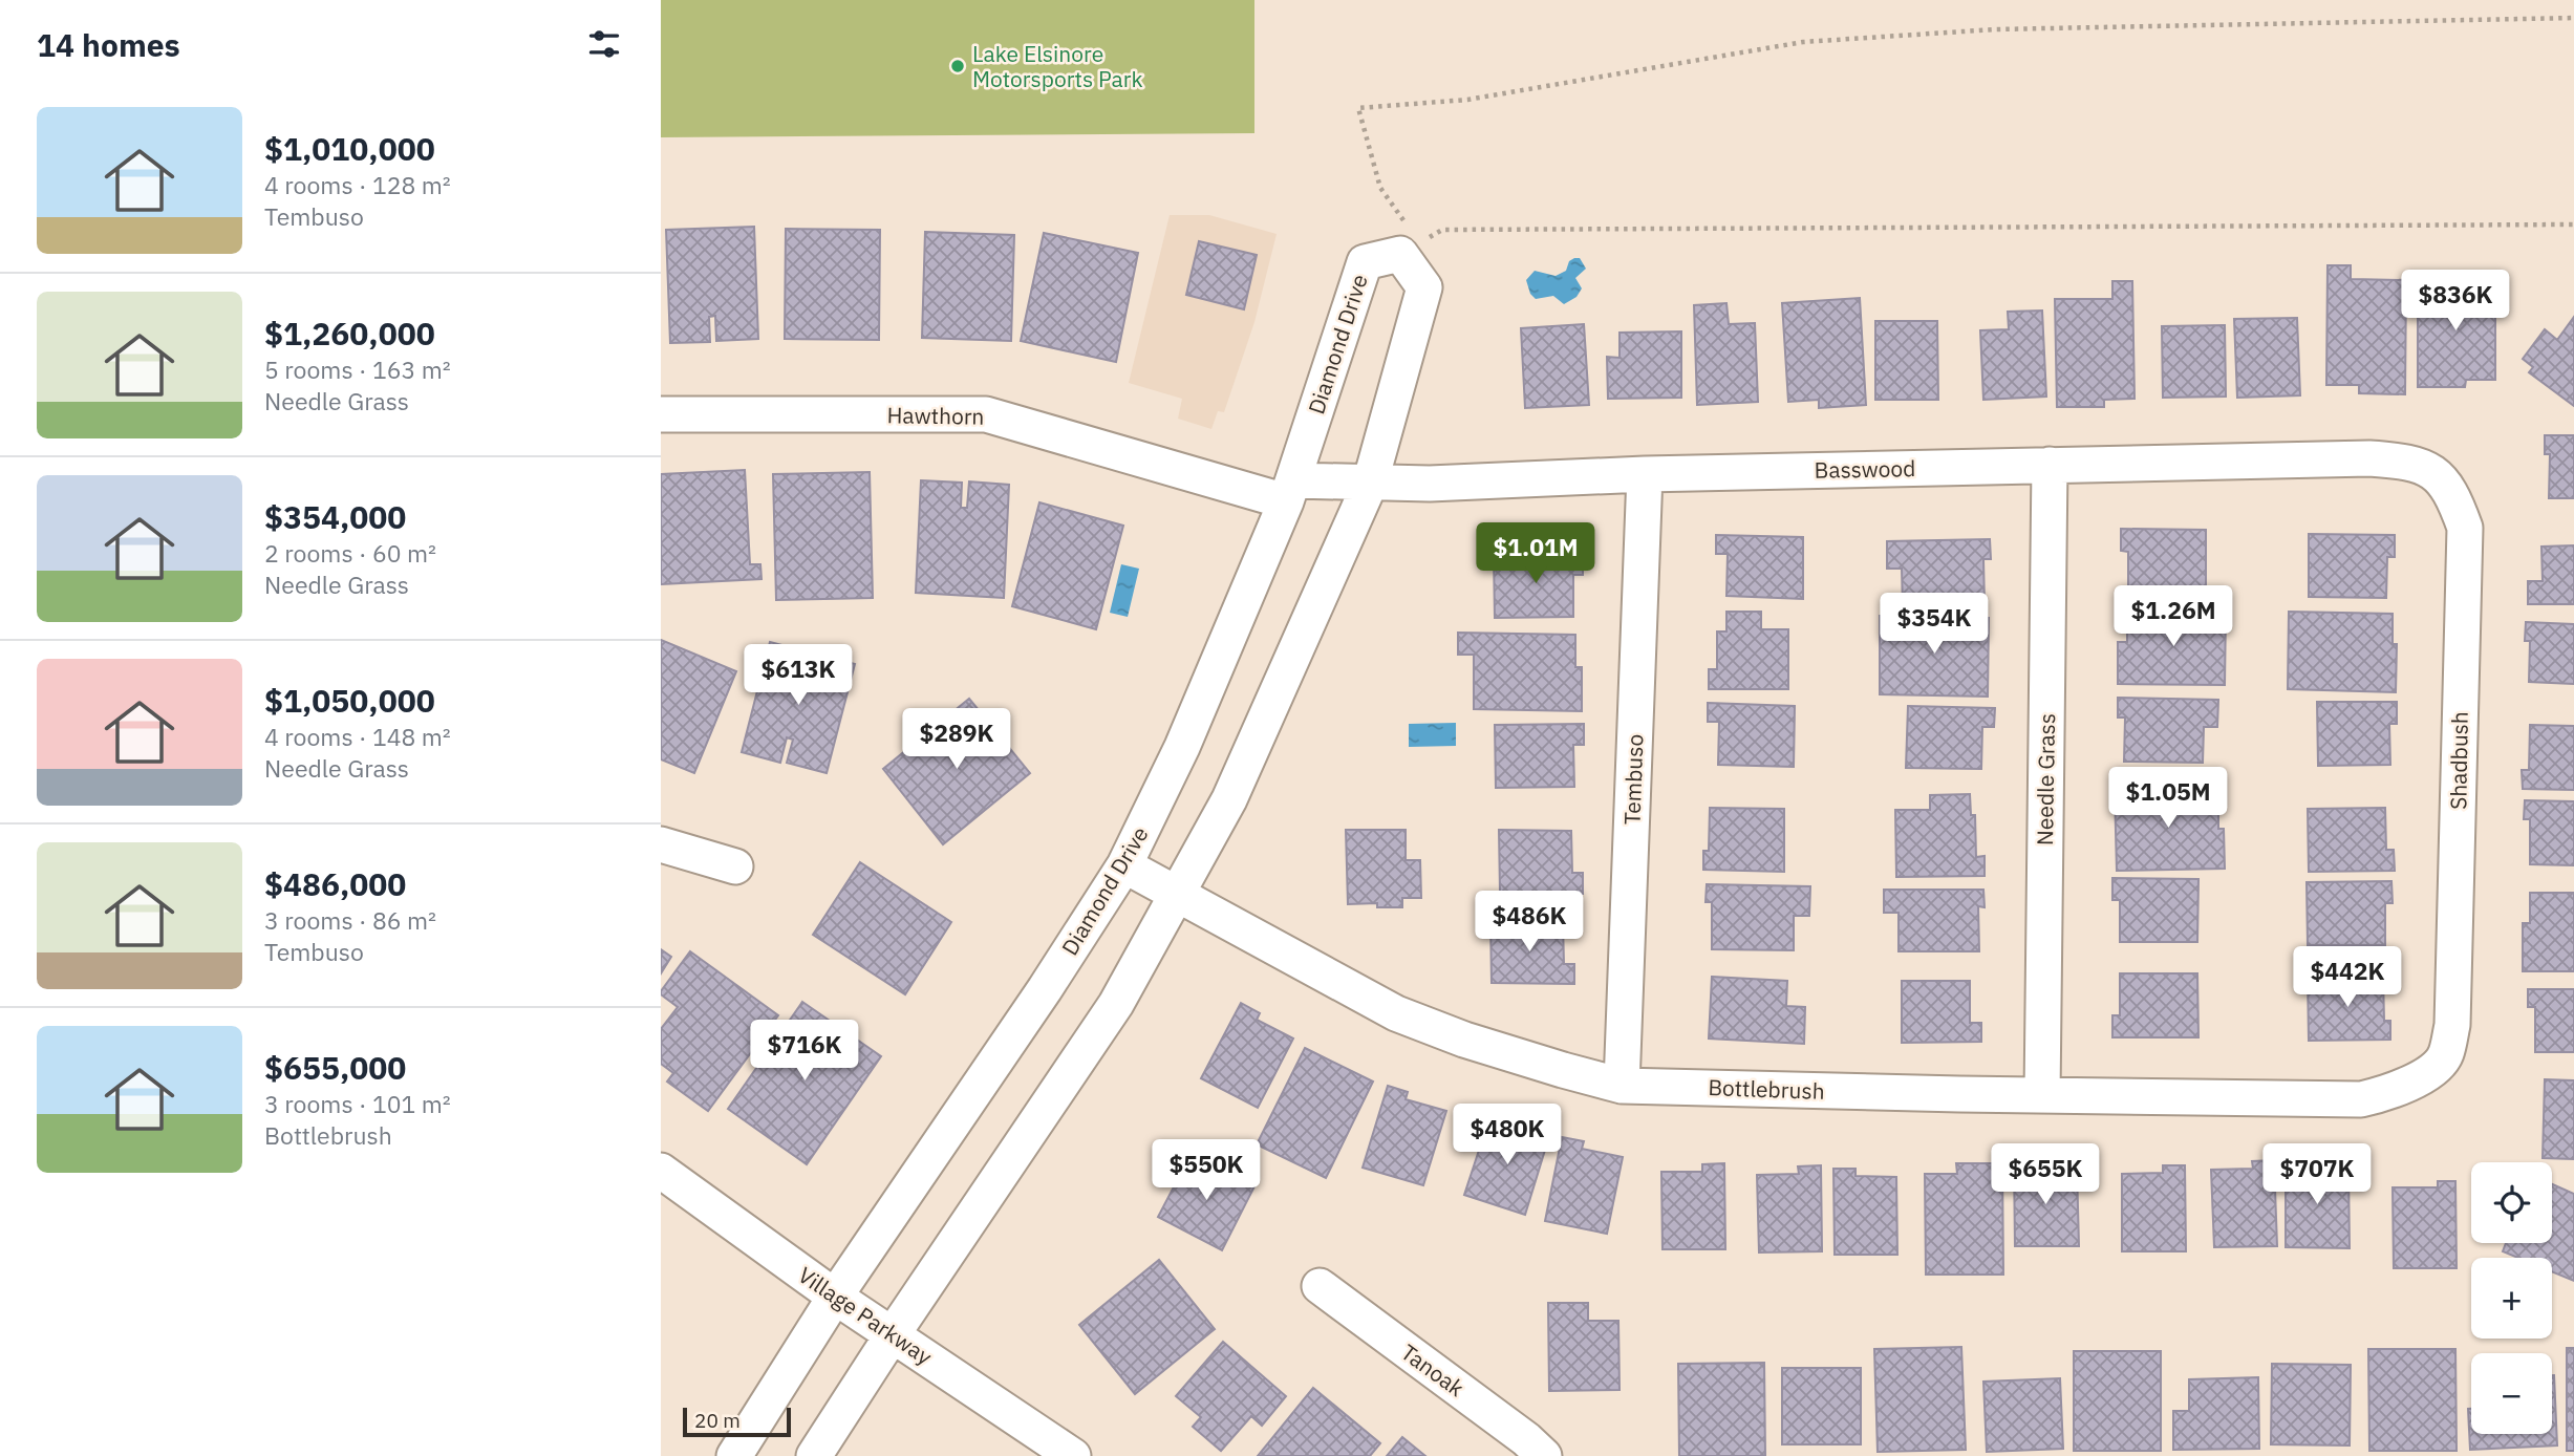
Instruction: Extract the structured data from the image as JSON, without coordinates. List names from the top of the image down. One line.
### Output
{"streets":{"street":["Diamond Drive","Hawthorn","Basswood","Shadbush","Tembuso","Needle Grass","Bottlebrush","Village Parkway","Tanoak"]},"crossings":[["Diamond Drive","Hawthorn"],["Diamond Drive","Basswood"],["Diamond Drive","Bottlebrush"],["Diamond Drive","Village Parkway"],["Hawthorn","Basswood"],["Basswood","Shadbush"],["Basswood","Tembuso"],["Basswood","Needle Grass"],["Shadbush","Bottlebrush"],["Tembuso","Bottlebrush"],["Needle Grass","Bottlebrush"]],"places":["Lake Elsinore Motorsports Park"],"scale_bar":"20 m","page":{"heading":"14 homes","list":[{"name":"$1,010,000","note":"4 rooms · 128 m² · Tembuso"},{"name":"$1,260,000","note":"5 rooms · 163 m² · Needle Grass"},{"name":"$354,000","note":"2 rooms · 60 m² · Needle Grass"},{"name":"$1,050,000","note":"4 rooms · 148 m² · Needle Grass"},{"name":"$486,000","note":"3 rooms · 86 m² · Tembuso"},{"name":"$655,000","note":"3 rooms · 101 m² · Bottlebrush"}],"price":["$836K","$1.01M","$1.26M","$354K","$613K","$289K","$1.05M","$486K","$442K","$716K","$480K","$550K","$655K","$707K"],"map_buttons":["+","−"],"scale":"20 m"}}
